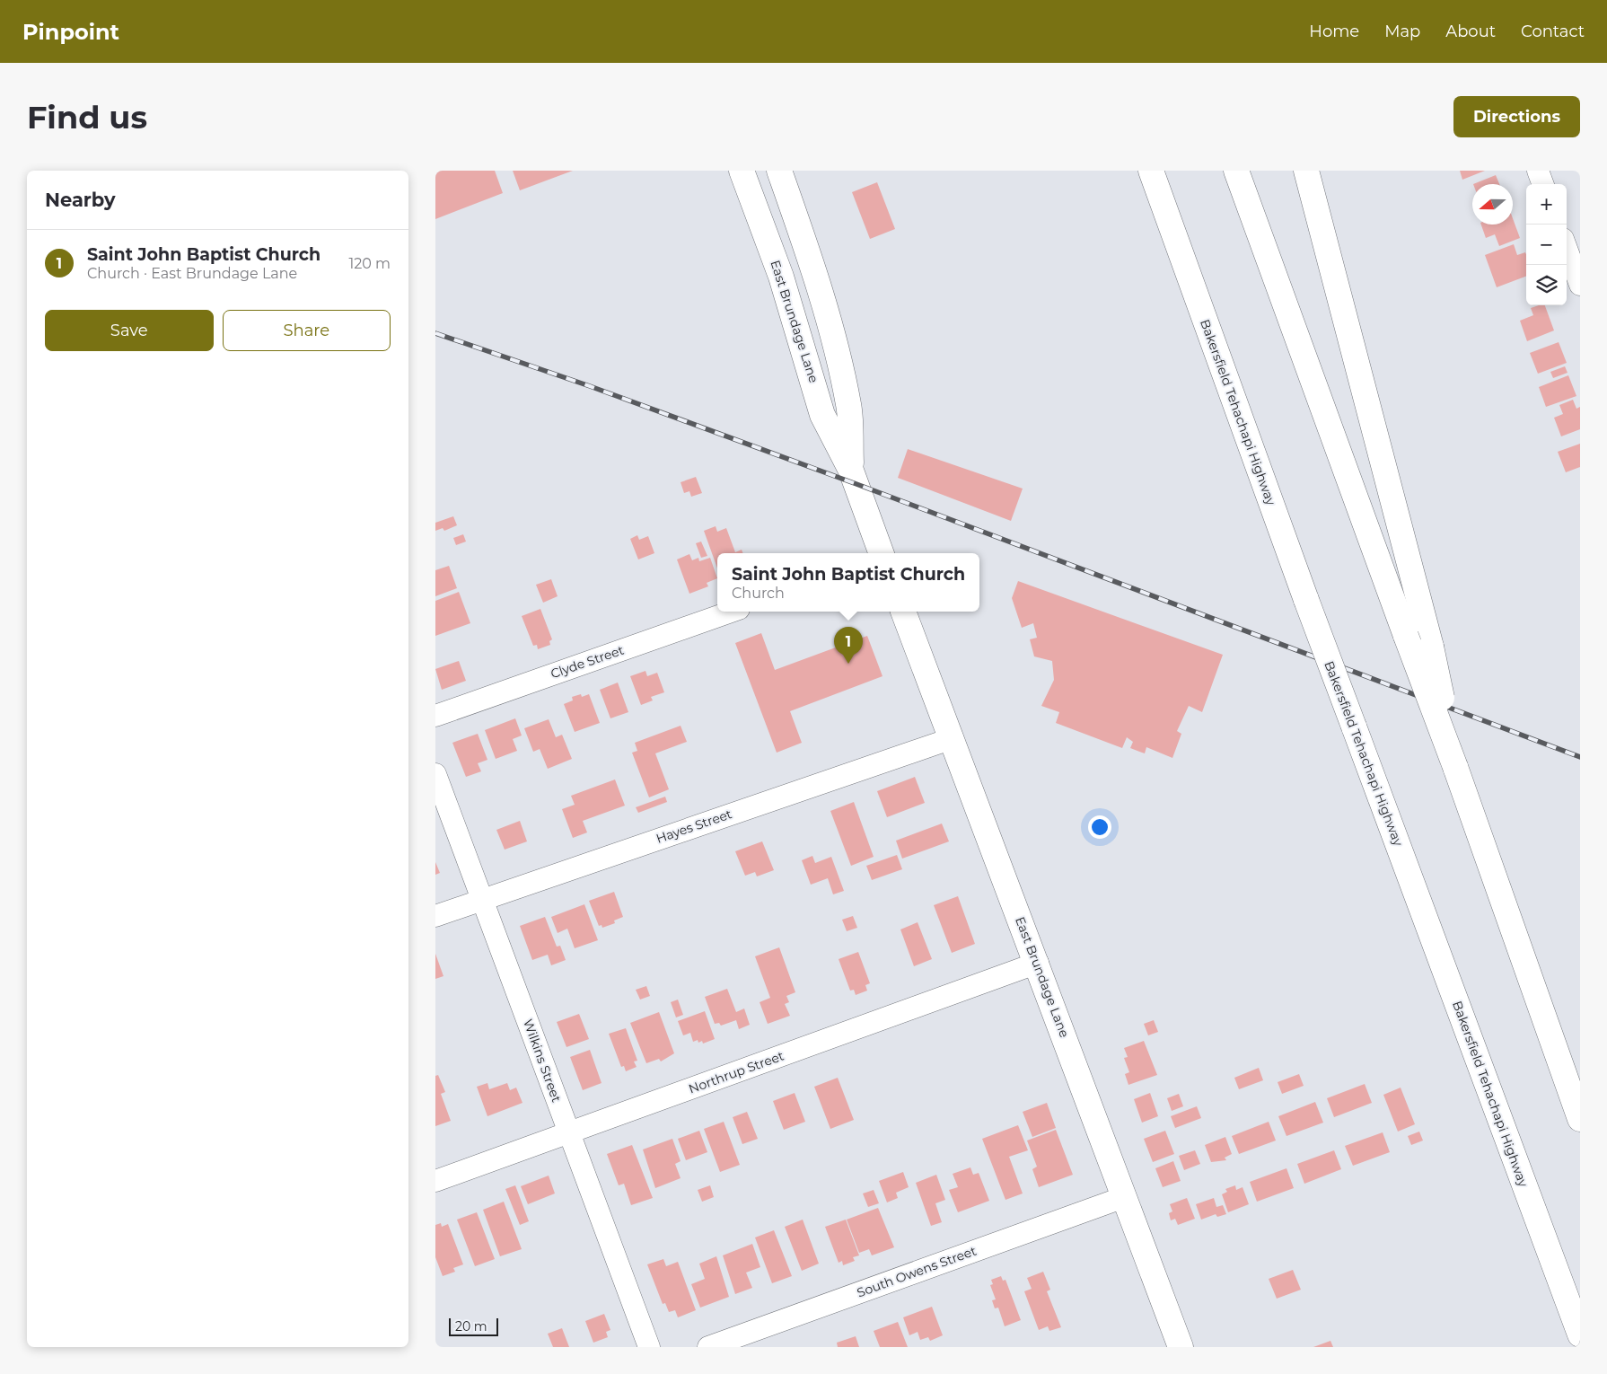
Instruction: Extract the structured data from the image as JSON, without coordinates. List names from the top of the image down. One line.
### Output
{"streets":{"main road":["East Brundage Lane","Bakersfield Tehachapi Highway"],"street":["Clyde Street","Hayes Street","Wilkins Street","Northrup Street","South Owens Street"]},"crossings":[["East Brundage Lane","Hayes Street"],["East Brundage Lane","Northrup Street"],["East Brundage Lane","South Owens Street"],["Hayes Street","Wilkins Street"],["Wilkins Street","Northrup Street"]],"scale_bar":"20 m","north":"left","page":{"header":"Pinpoint","nav":["Home","Map","About","Contact"],"buttons":["Directions",["Save","Share"]],"title":"Find us","heading":"Nearby","map_buttons":["+","−"],"list":[{"mark":"1","name":"Saint John Baptist Church","note":"Church · East Brundage Lane","value":"120 m"}],"popup":["Saint John Baptist Church","Church"],"pins":"1","scale":"20 m"}}
